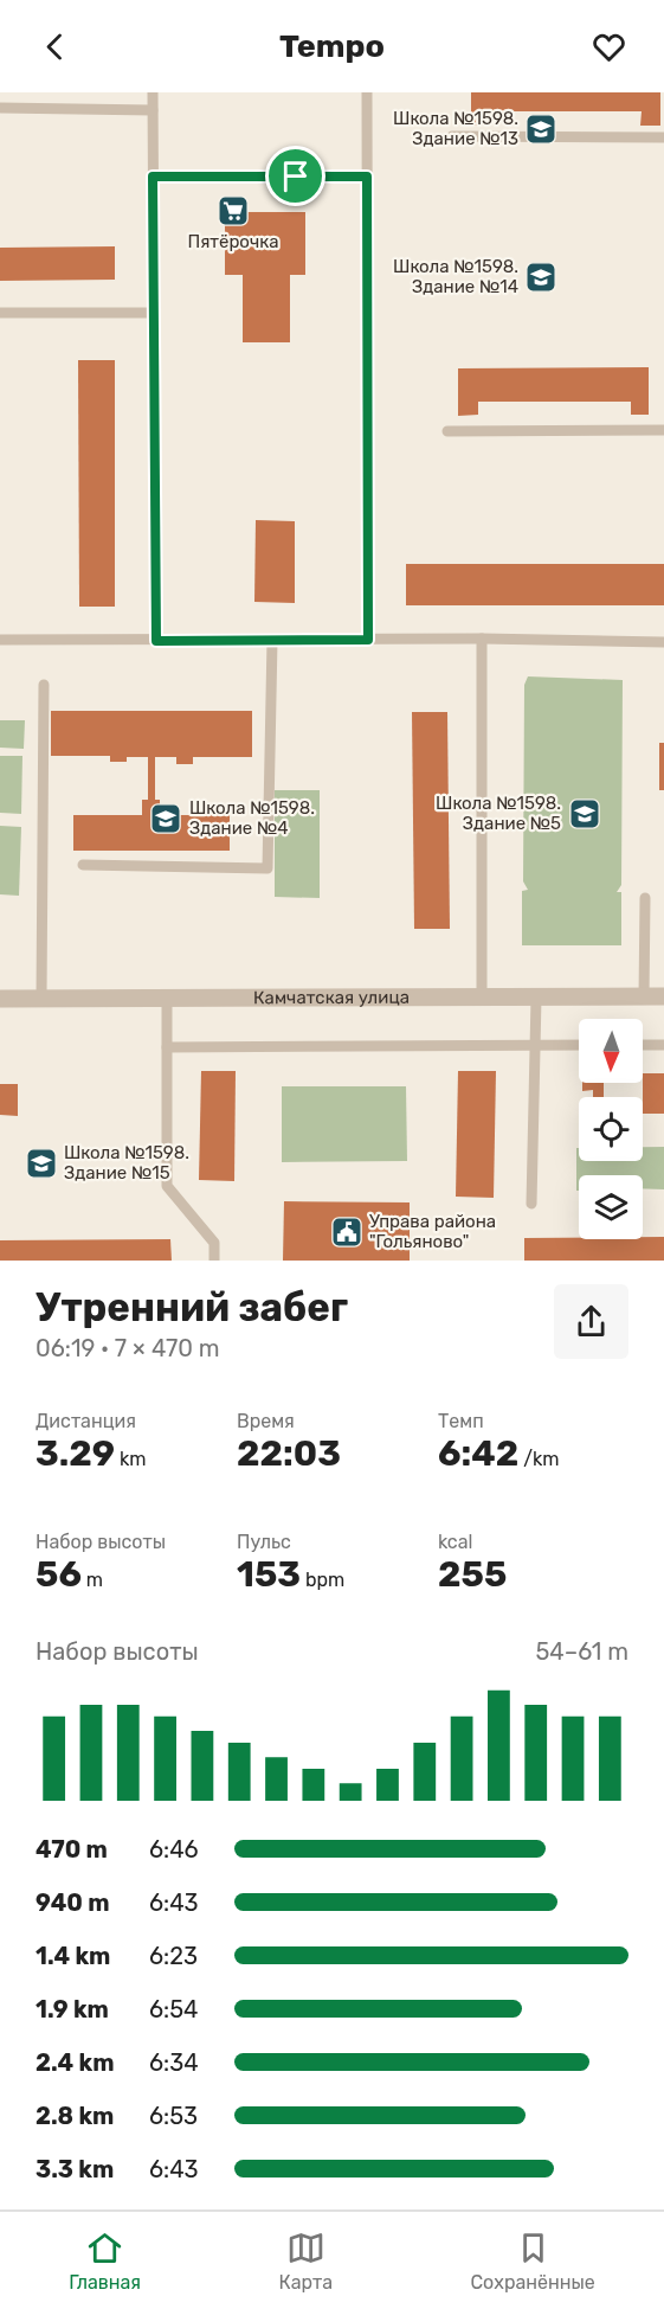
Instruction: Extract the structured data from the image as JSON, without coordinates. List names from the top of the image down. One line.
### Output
{"streets":{"street":["Камчатская улица"]},"places":{"school or university":["Школа №1598. Здание №13","Школа №1598. Здание №14","Школа №1598. Здание №5","Школа №1598. Здание №4","Школа №1598. Здание №15"],"supermarket":["Пятёрочка"],"public building":["Управа района \"Гольяново\""]},"north":"bottom","page":{"header":"Tempo","heading":["Утренний забег","06:19 · 7 × 470 m"],"stats":[["Дистанция","3.29 km"],["Время","22:03"],["Темп","6:42 /km"],["Набор высоты","56 m"],["Пульс","153 bpm"],["kcal","255"]],"chart":["Набор высоты","54–61 m"],"list":[{"name":"470 m","note":"6:46"},{"name":"940 m","note":"6:43"},{"name":"1.4 km","note":"6:23"},{"name":"1.9 km","note":"6:54"},{"name":"2.4 km","note":"6:34"},{"name":"2.8 km","note":"6:53"},{"name":"3.3 km","note":"6:43"}],"tabs":["Главная","Карта","Сохранённые"]}}
